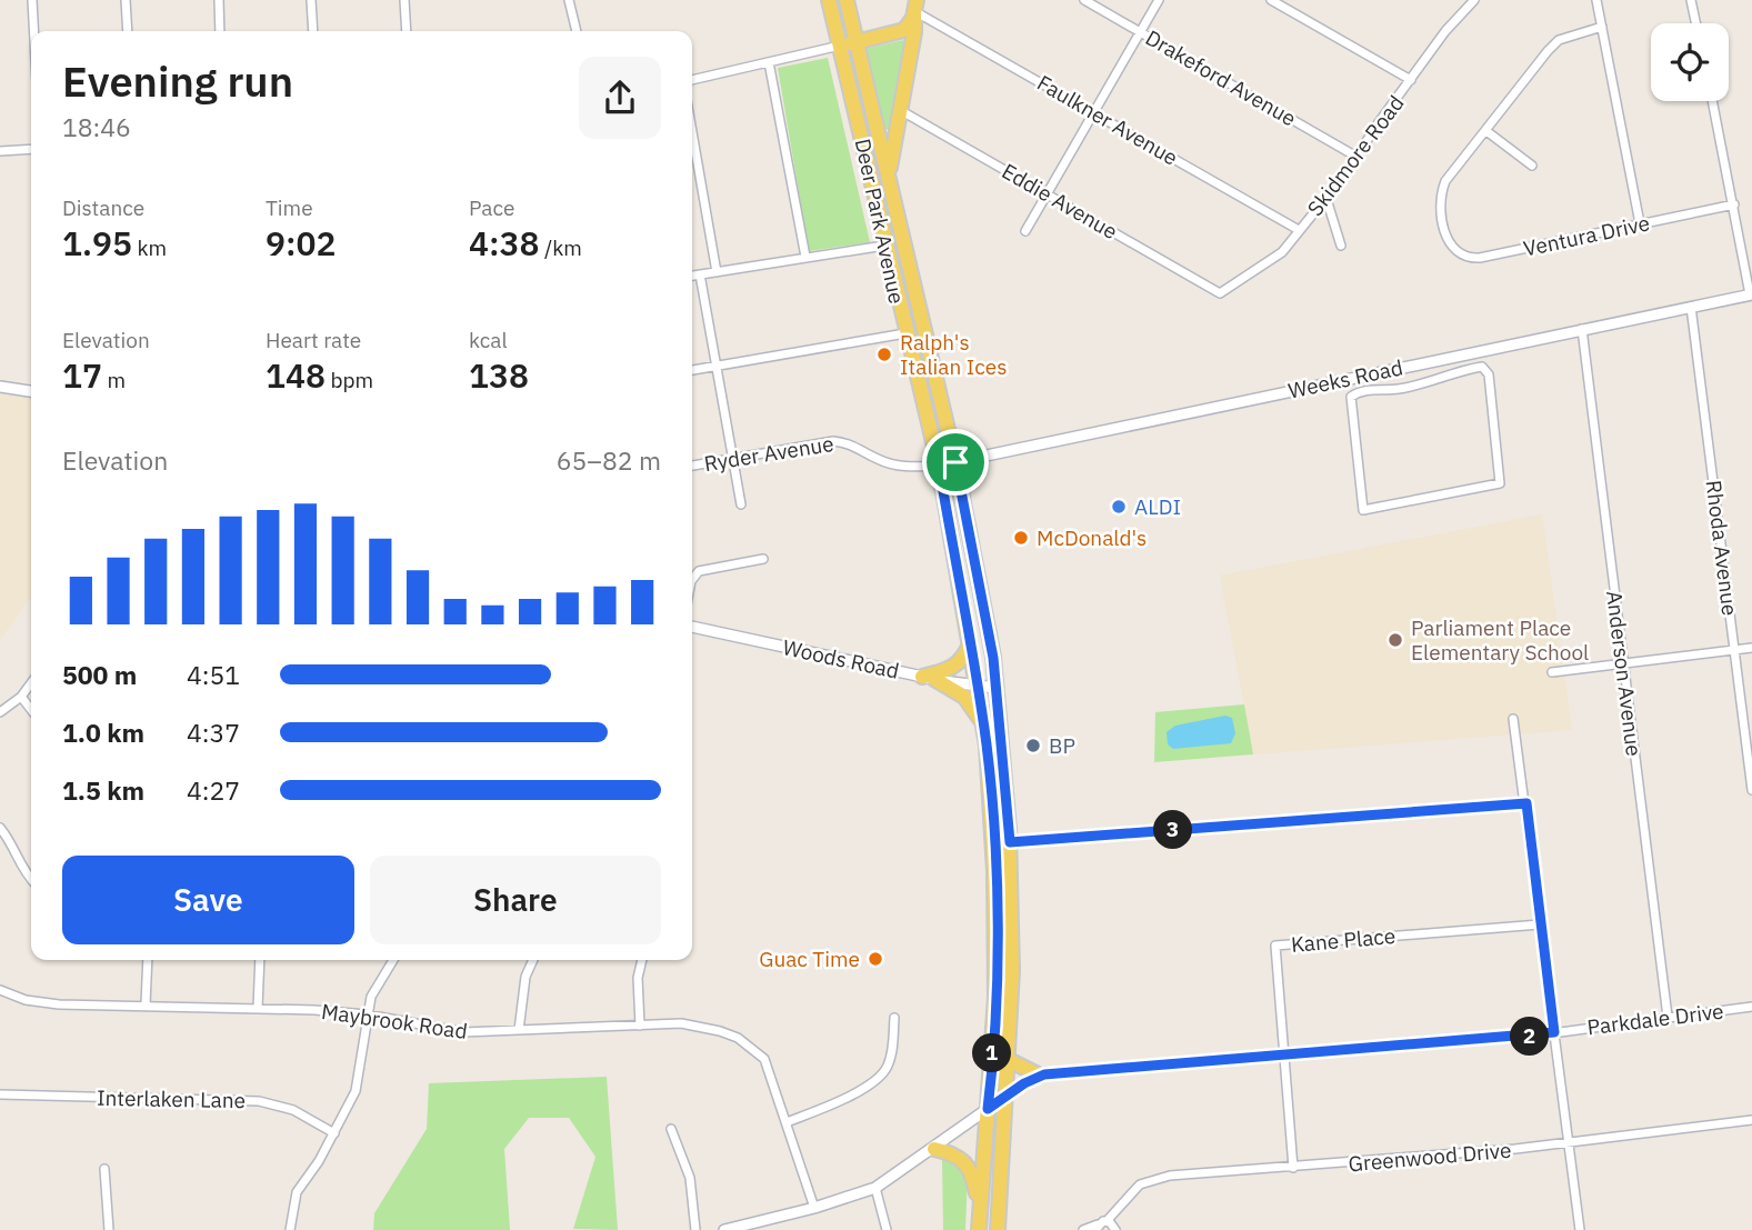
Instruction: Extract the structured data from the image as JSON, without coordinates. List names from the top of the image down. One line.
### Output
{"streets":{"main road":["Deer Park Avenue"],"street":["Drakeford Avenue","Faulkner Avenue","Skidmore Road","Eddie Avenue","Ventura Drive","Weeks Road","Ryder Avenue","Rhoda Avenue","Woods Road","Anderson Avenue","Kane Place","Parkdale Drive","Maybrook Road","Interlaken Lane","Greenwood Drive"]},"crossings":[["Drakeford Avenue","Skidmore Road"],["Faulkner Avenue","Skidmore Road"],["Skidmore Road","Eddie Avenue"],["Deer Park Avenue","Weeks Road"],["Deer Park Avenue","Ryder Avenue"],["Deer Park Avenue","Woods Road"],["Deer Park Avenue","Parkdale Drive"],["Weeks Road","Ryder Avenue"],["Weeks Road","Rhoda Avenue"],["Weeks Road","Anderson Avenue"],["Anderson Avenue","Parkdale Drive"],["Kane Place","Parkdale Drive"],["Kane Place","Greenwood Drive"]],"places":["Ralph's Italian Ices","ALDI","McDonald's","Parliament Place Elementary School","BP","Guac Time"],"page":{"heading":["Evening run","18:46"],"stats":[["Distance","1.95 km"],["Time","9:02"],["Pace","4:38 /km"],["Elevation","17 m"],["Heart rate","148 bpm"],["kcal","138"]],"chart":["Elevation","65–82 m"],"list":[{"name":"500 m","note":"4:51"},{"name":"1.0 km","note":"4:37"},{"name":"1.5 km","note":"4:27"}],"pins":["3","2","1"],"buttons":["Save","Share"]}}
